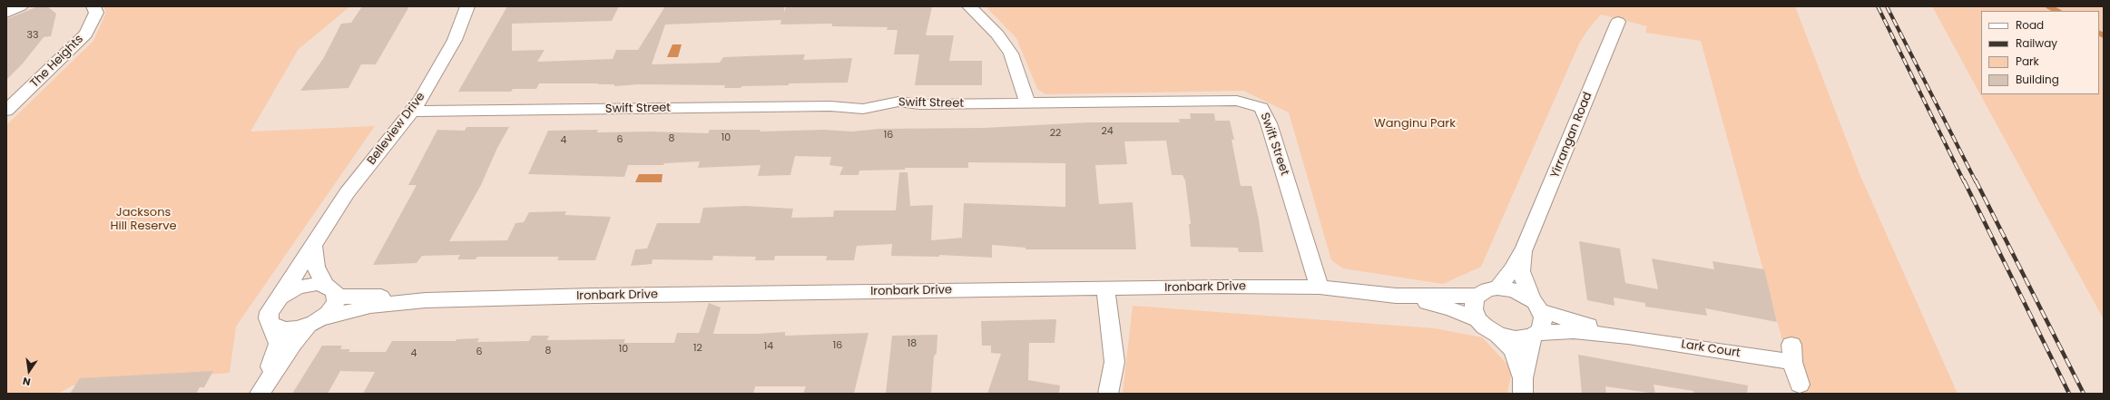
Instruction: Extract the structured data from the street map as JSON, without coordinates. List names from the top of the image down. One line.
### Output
{"streets":{"street":["The Heights","Swift Street","Belleview Drive","Yirrangan Road","Ironbark Drive","Lark Court"]},"crossings":[["Swift Street","Belleview Drive"],["Swift Street","Ironbark Drive"],["Belleview Drive","Ironbark Drive"],["Yirrangan Road","Ironbark Drive"],["Yirrangan Road","Lark Court"],["Ironbark Drive","Lark Court"]],"parks":["Wanginu Park","Jacksons Hill Reserve"],"house_numbers":["33","24","22","16","10","8","6","4","18","16","14","12","10","8","6","4"],"legend":["Road","Railway","Park","Building"],"north":"bottom"}
